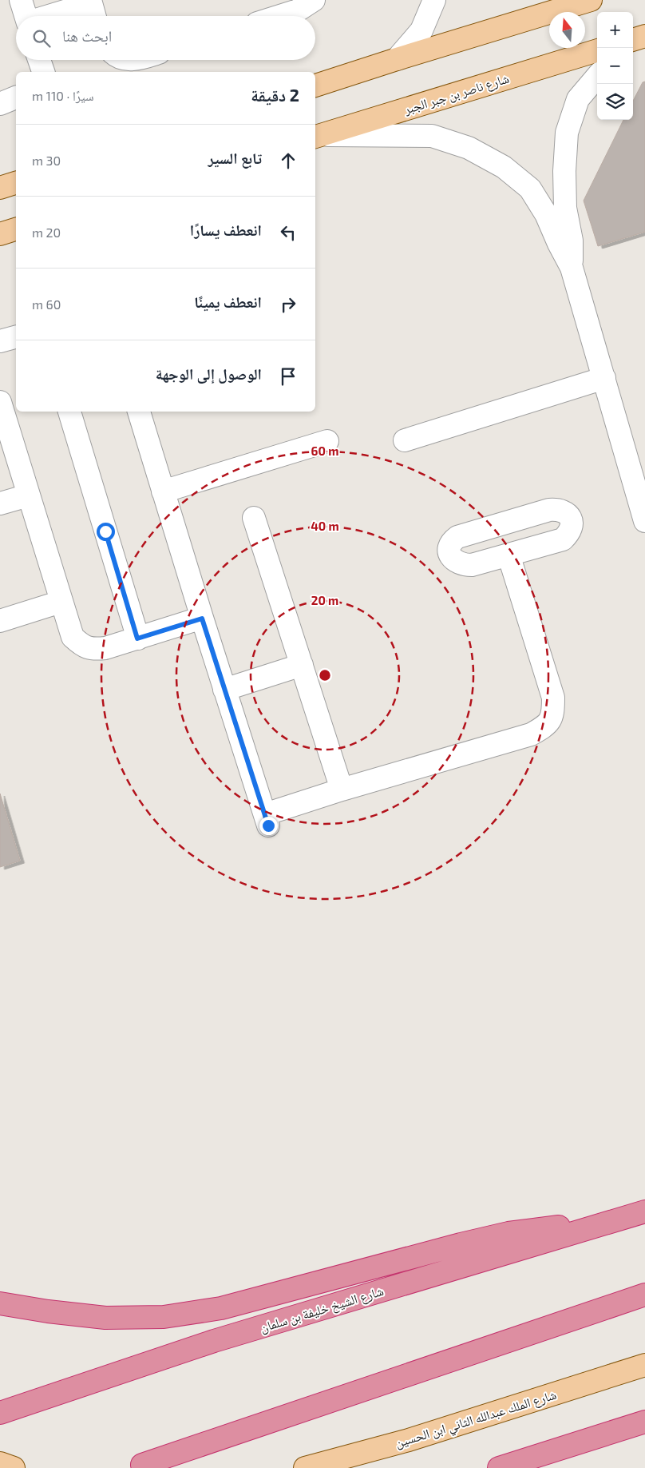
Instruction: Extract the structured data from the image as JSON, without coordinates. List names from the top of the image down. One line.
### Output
{"streets":{"highway":["شارع الشيخ خليفة بن سلمان"],"main road":["شارع ناصر بن جبر الجبر","شارع الملك عبدالله الثاني ابن الحسين"]},"north":"top","page":{"map_buttons":["+","−"],"search":"ابحث هنا","heading":["2 دقيقة","سيرًا · 110 m"],"list":[["تابع السير","30 m"],["انعطف يسارًا","20 m"],["انعطف يمينًا","60 m"],"الوصول إلى الوجهة"]},"rings":["60 m","40 m","20 m"]}
